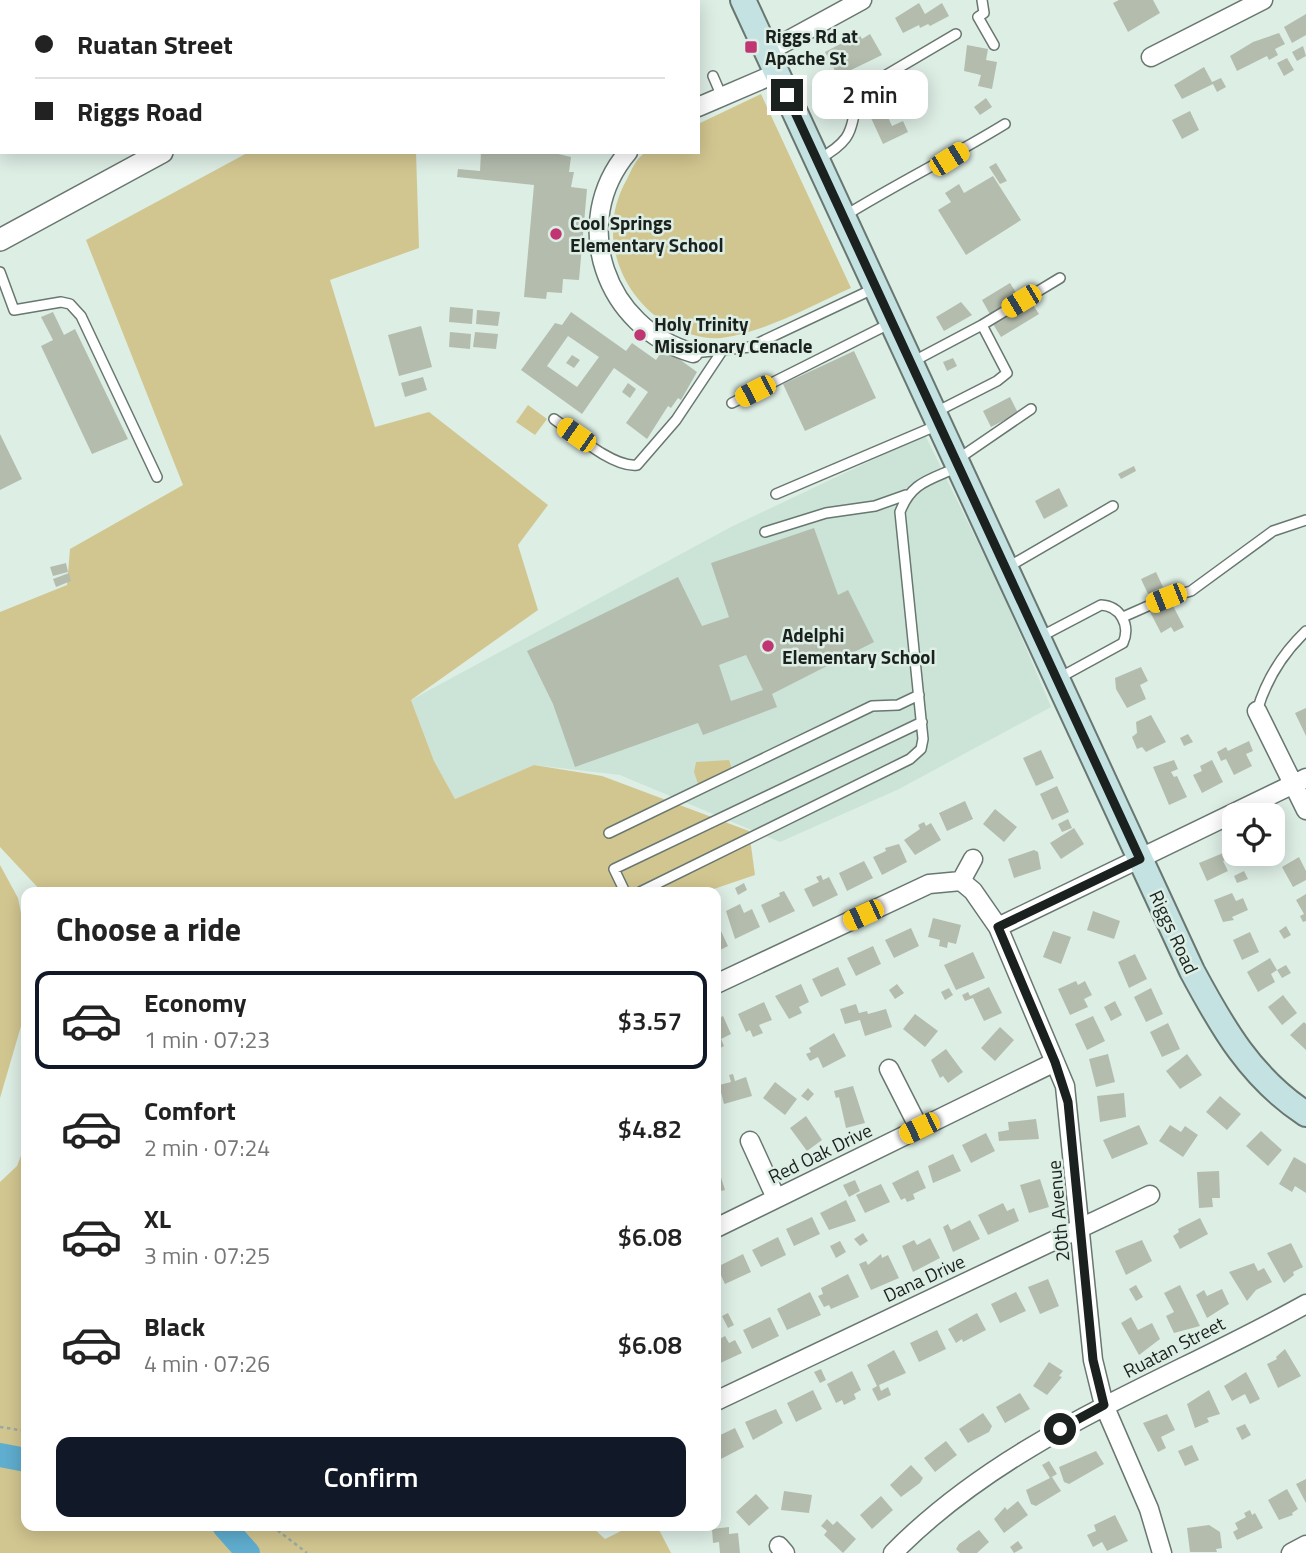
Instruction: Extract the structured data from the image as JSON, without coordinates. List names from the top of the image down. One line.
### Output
{"streets":{"main road":["Riggs Road"],"street":["Red Oak Drive","20th Avenue","Dana Drive","Ruatan Street"]},"crossings":[["Red Oak Drive","20th Avenue"],["20th Avenue","Dana Drive"],["20th Avenue","Ruatan Street"]],"places":{"transit":["Riggs Rd at Apache St"],"other":["Cool Springs Elementary School","Holy Trinity Missionary Cenacle","Adelphi Elementary School"]},"page":{"banner":["Ruatan Street","Riggs Road"],"bubble":"2 min","heading":"Choose a ride","list":[{"name":"Economy","note":"1 min · 07:23","value":"$3.57"},{"name":"Comfort","note":"2 min · 07:24","value":"$4.82"},{"name":"XL","note":"3 min · 07:25","value":"$6.08"},{"name":"Black","note":"4 min · 07:26","value":"$6.08"}],"buttons":"Confirm"}}
